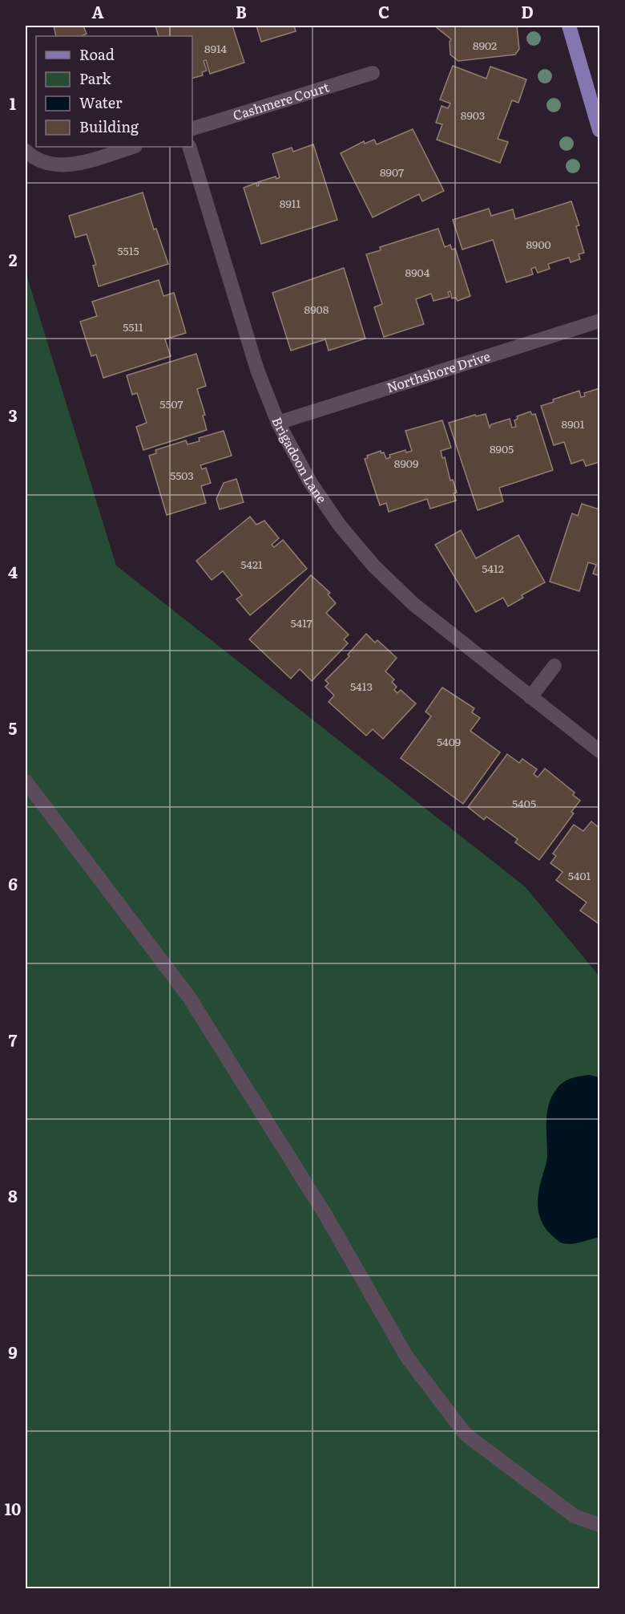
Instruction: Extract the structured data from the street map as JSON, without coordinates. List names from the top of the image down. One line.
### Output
{"streets":{"street":["Cashmere Court","Northshore Drive","Brigadoon Lane"]},"crossings":[["Northshore Drive","Brigadoon Lane"]],"house_numbers":["8902","8914","8903","8907","8911","8900","5515","8904","8908","5511","5507","8901","8905","8909","5503","5421","5412","5417","5413","5409","5405","5401"],"legend":["Road","Park","Water","Building"],"grid":{"columns":["A","B","C","D"],"rows":["1","2","3","4","5","6","7","8","9","10"]}}
